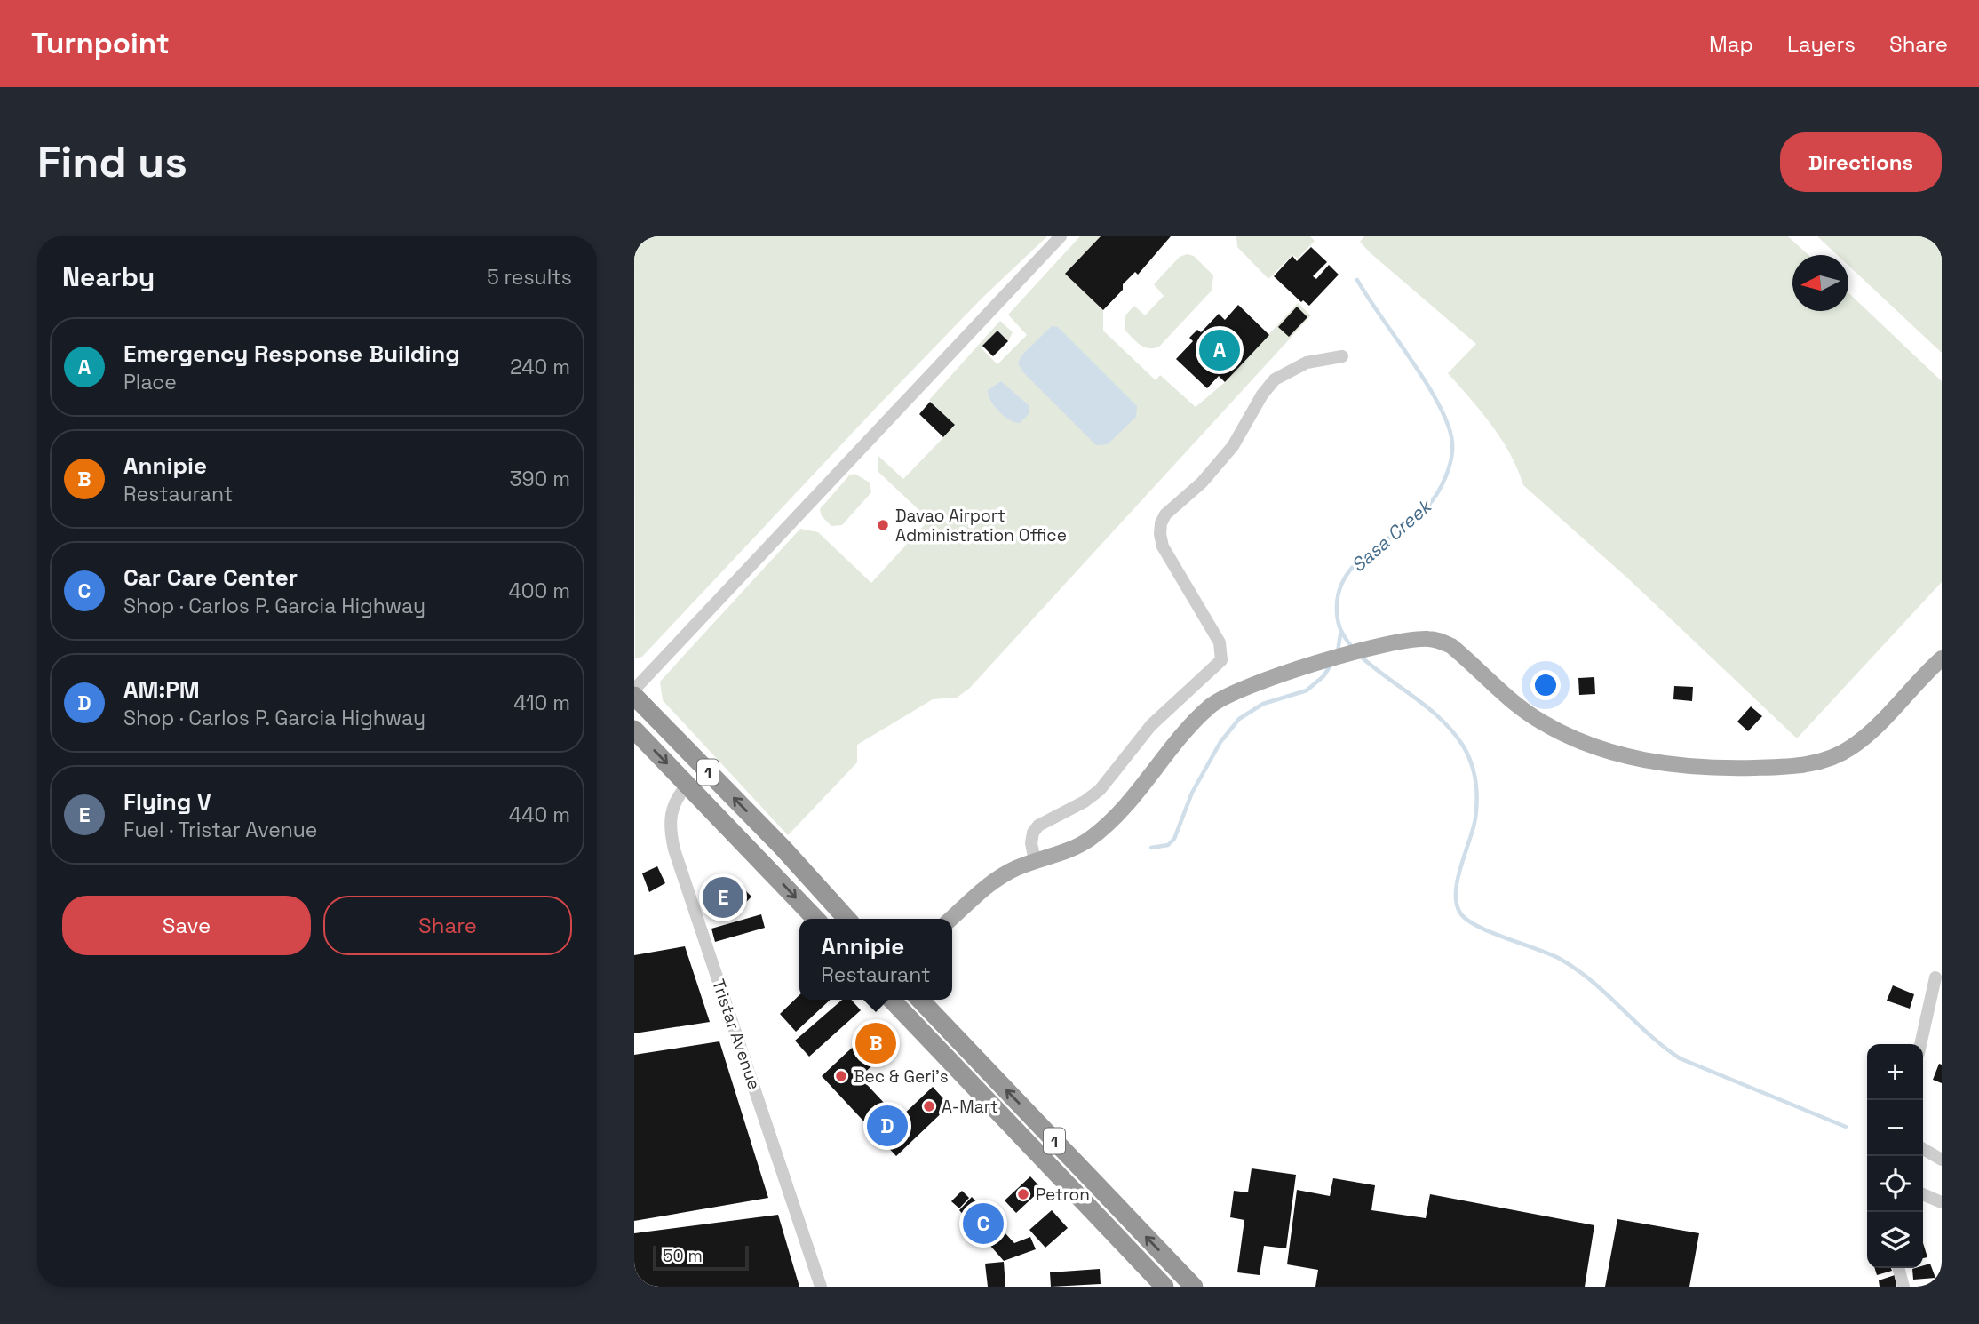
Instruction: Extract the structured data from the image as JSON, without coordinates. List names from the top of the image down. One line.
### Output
{"streets":{"highway":["1"],"street":["Tristar Avenue"]},"crossings":[["1","Tristar Avenue"]],"water":["Sasa Creek"],"places":["Davao Airport Administration Office","Bec & Geri's","A-Mart","Petron"],"scale_bar":"50 m","north":"left","page":{"header":"Turnpoint","nav":["Map","Layers","Share"],"buttons":["Directions",["Save","Share"]],"title":"Find us","heading":["Nearby","5 results"],"list":[{"mark":"A","name":"Emergency Response Building","note":"Place","value":"240 m"},{"mark":"B","name":"Annipie","note":"Restaurant","value":"390 m"},{"mark":"C","name":"Car Care Center","note":"Shop · Carlos P. Garcia Highway","value":"400 m"},{"mark":"D","name":"AM:PM","note":"Shop · Carlos P. Garcia Highway","value":"410 m"},{"mark":"E","name":"Flying V","note":"Fuel · Tristar Avenue","value":"440 m"}],"pins":["A","E","B","D","C"],"popup":["Annipie","Restaurant"],"map_buttons":["+","−"],"scale":"50 m"}}
